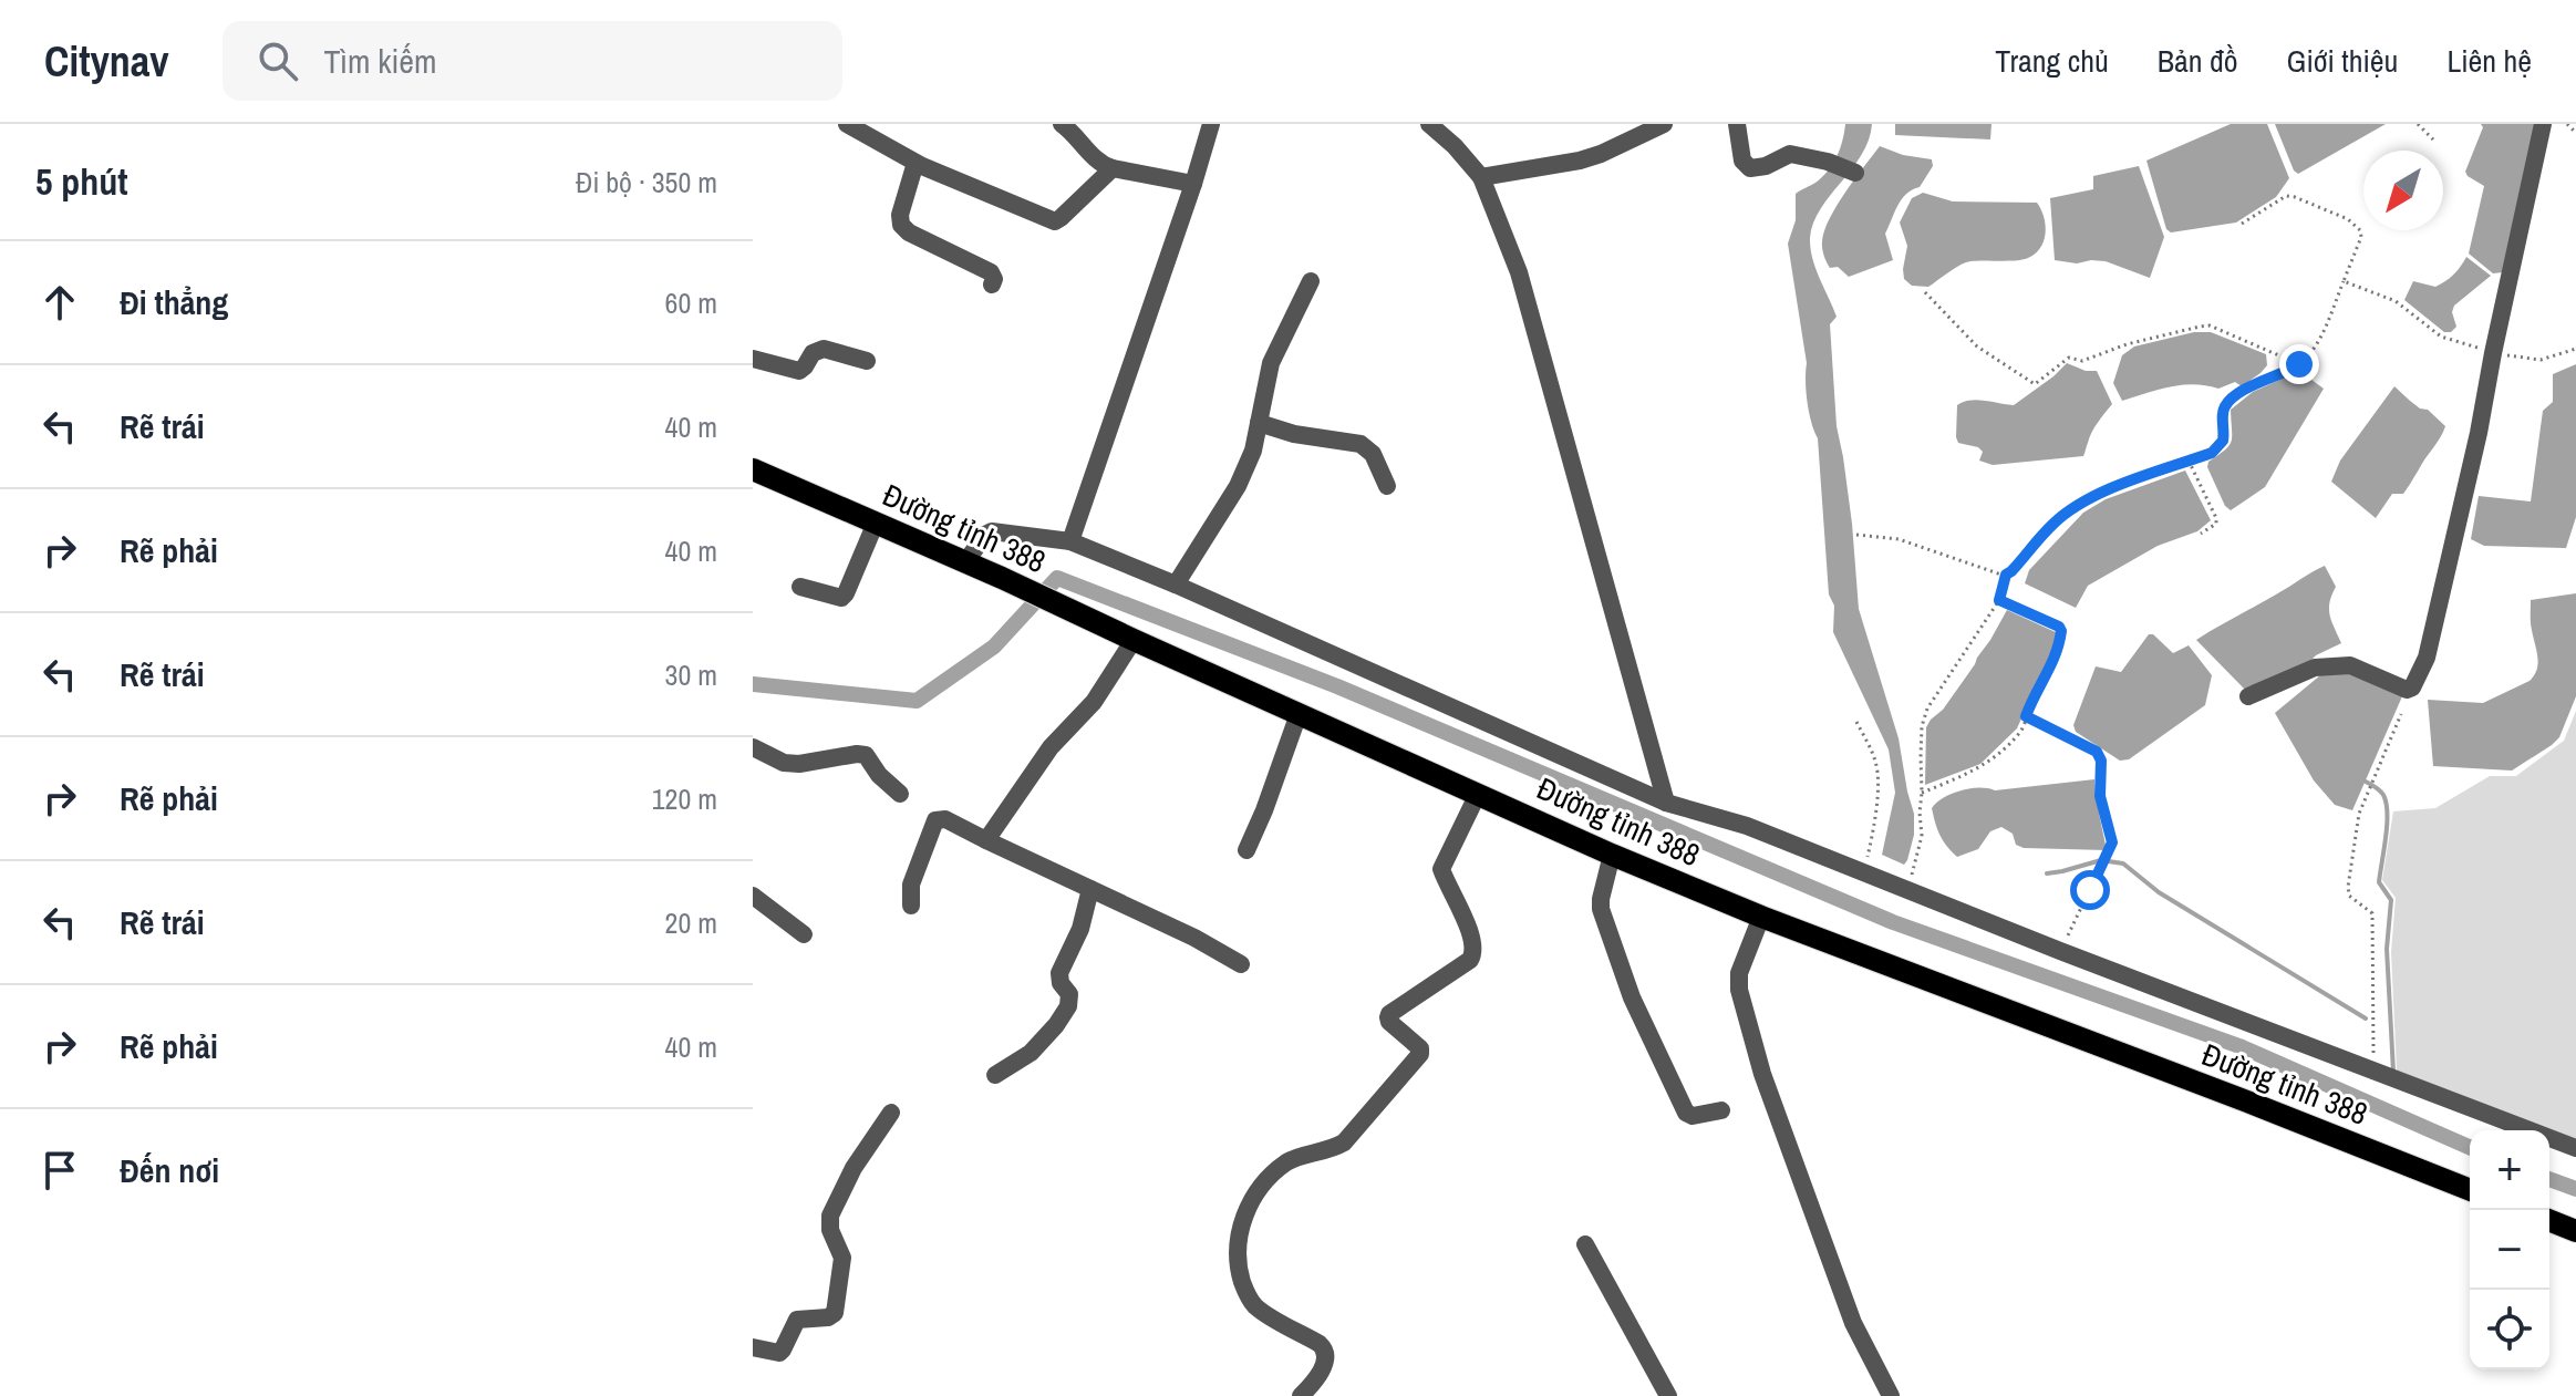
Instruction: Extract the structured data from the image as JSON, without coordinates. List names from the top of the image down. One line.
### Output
{"streets":{"main road":["Đường tỉnh 388"]},"north":"bottom left","page":{"header":"Citynav","search":"Tìm kiếm","nav":["Trang chủ","Bản đồ","Giới thiệu","Liên hệ"],"heading":["5 phút","Đi bộ · 350 m"],"list":[["Đi thẳng","60 m"],["Rẽ trái","40 m"],["Rẽ phải","40 m"],["Rẽ trái","30 m"],["Rẽ phải","120 m"],["Rẽ trái","20 m"],["Rẽ phải","40 m"],"Đến nơi"],"map_buttons":["+","−"]}}
